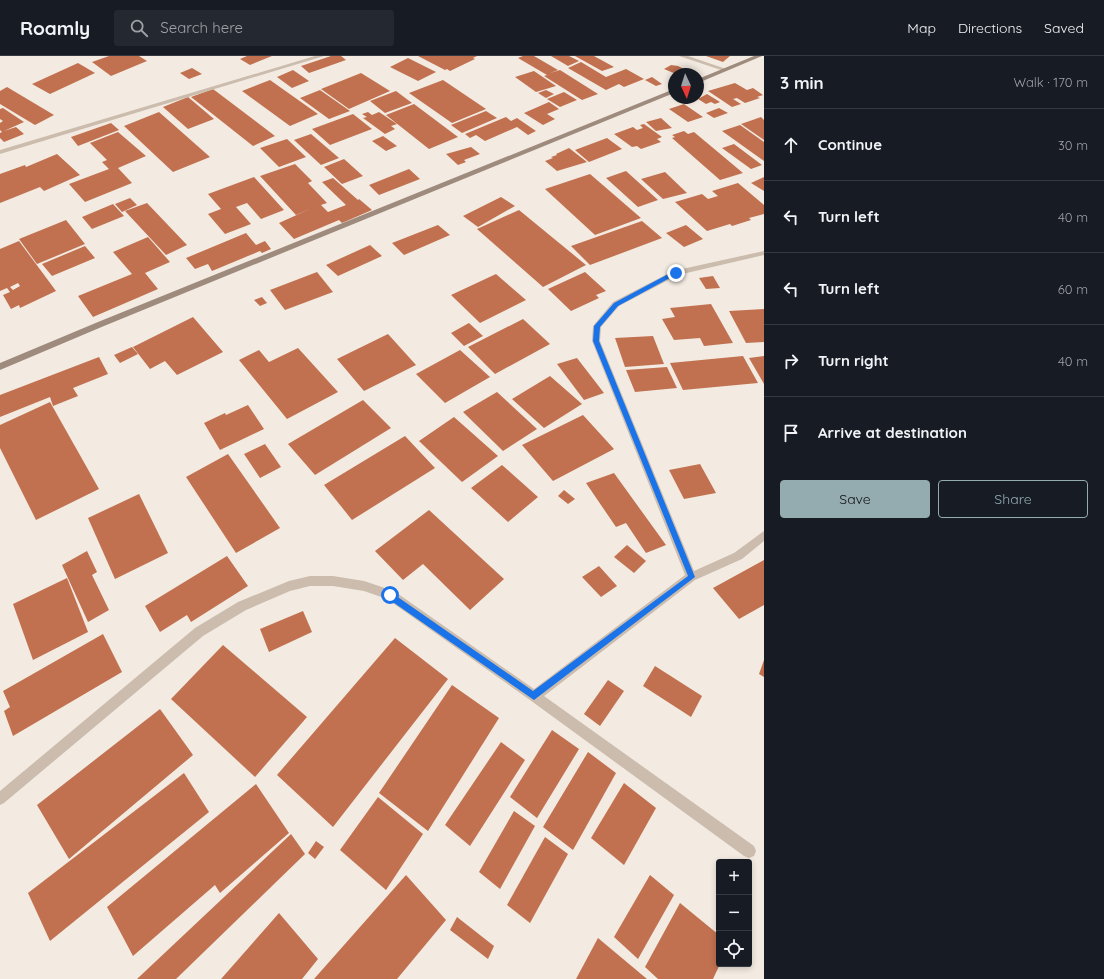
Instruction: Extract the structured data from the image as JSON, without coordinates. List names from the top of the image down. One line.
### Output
{"north":"bottom","page":{"header":"Roamly","search":"Search here","nav":["Map","Directions","Saved"],"heading":["3 min","Walk · 170 m"],"list":[["Continue","30 m"],["Turn left","40 m"],["Turn left","60 m"],["Turn right","40 m"],"Arrive at destination"],"buttons":["Save","Share"],"map_buttons":["+","−"]}}
